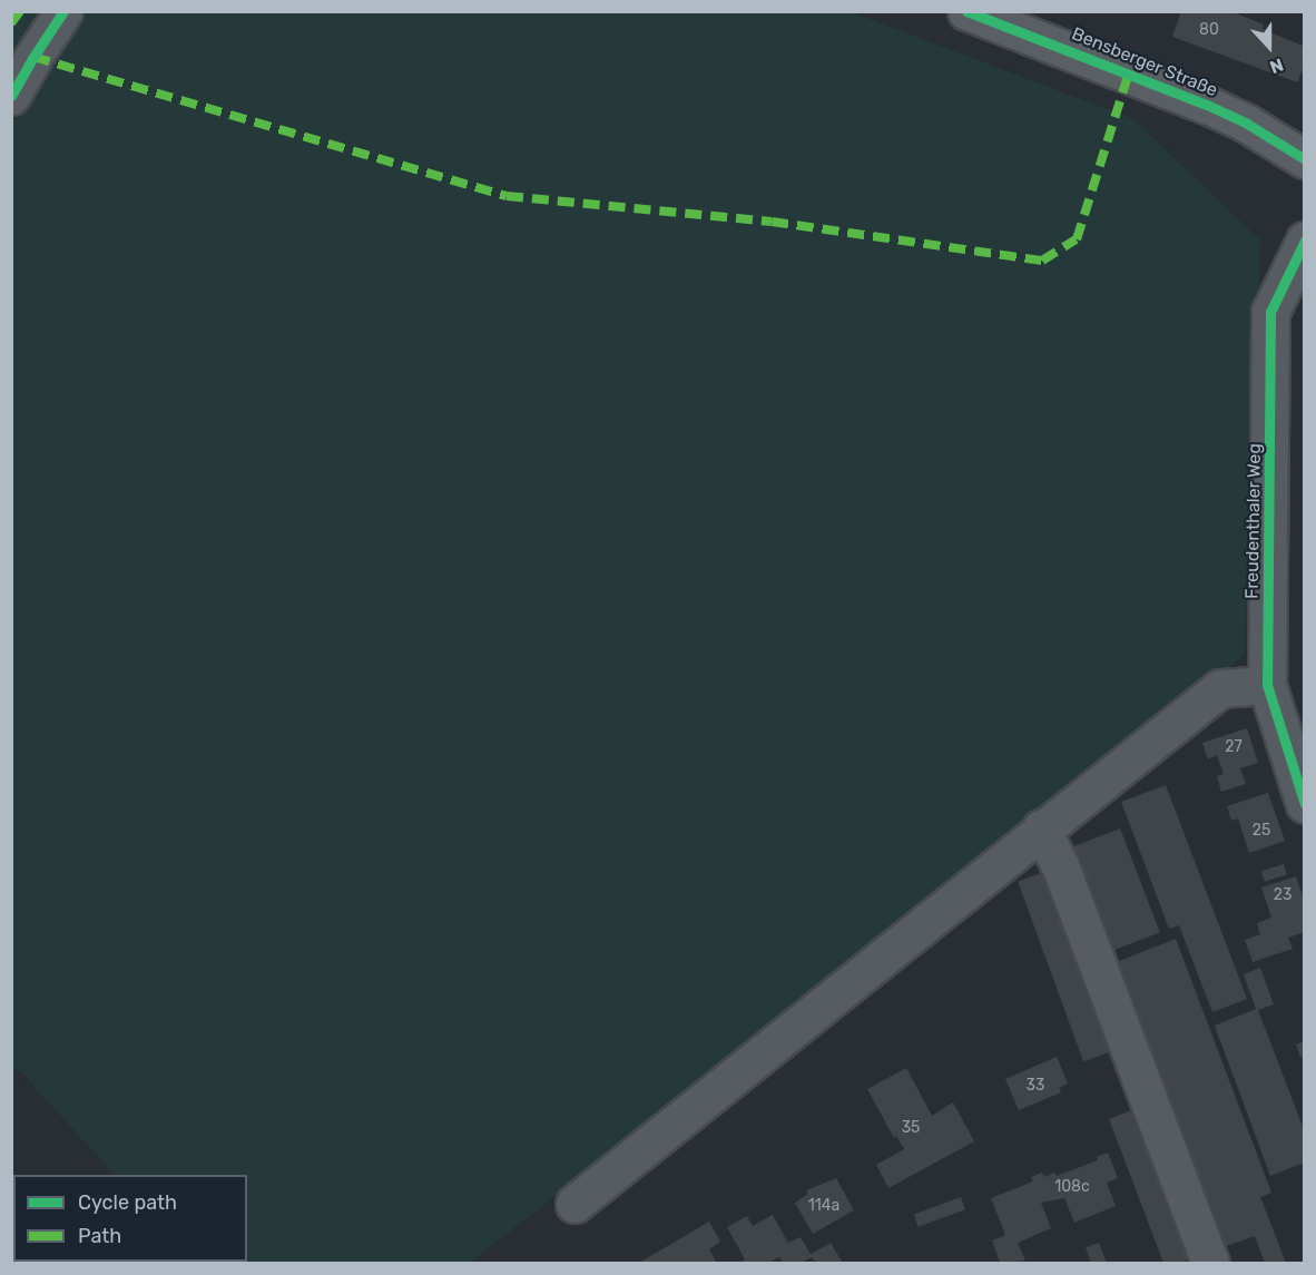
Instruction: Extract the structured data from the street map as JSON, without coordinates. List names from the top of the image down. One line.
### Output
{"streets":{"main road":["Bensberger Straße"],"street":["Freudenthaler Weg"]},"house_numbers":["80","27","25","23","33","35","108c","114a"],"legend":["Cycle path","Path"],"north":"bottom"}
